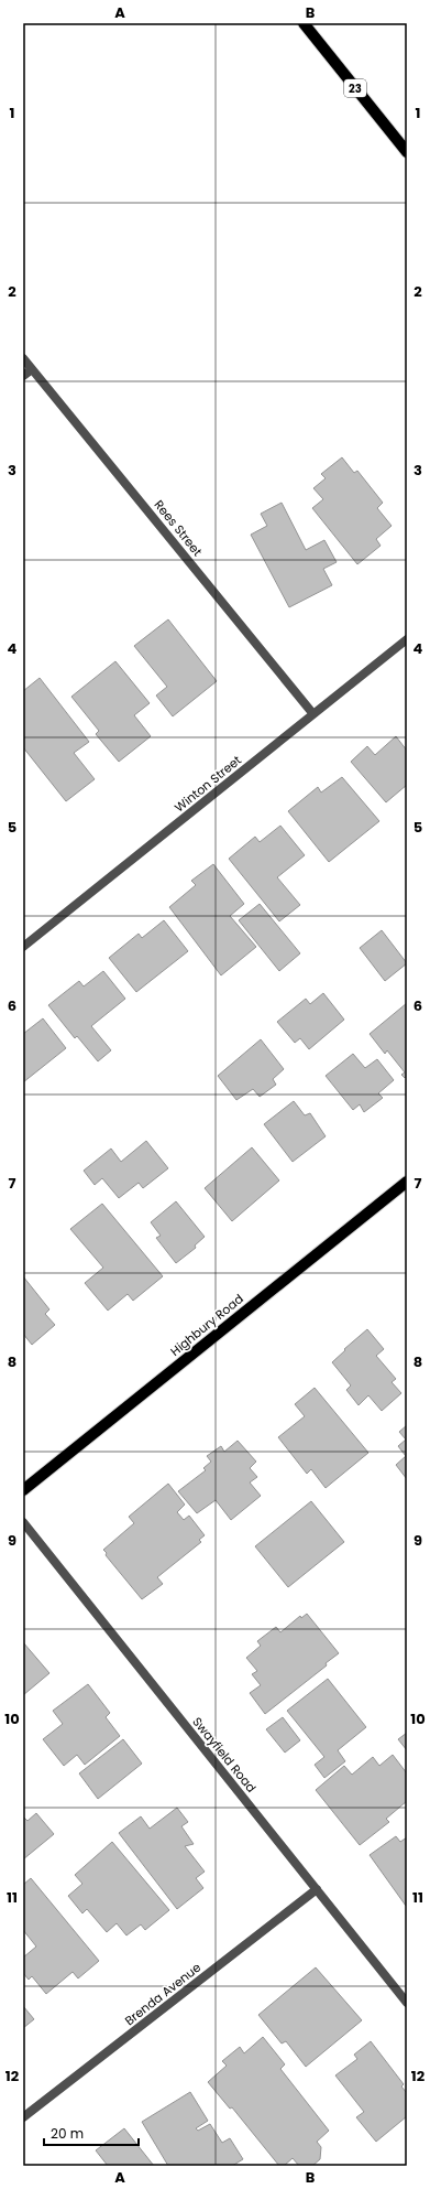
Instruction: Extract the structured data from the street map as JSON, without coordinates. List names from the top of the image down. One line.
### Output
{"streets":{"main road":["23","Highbury Road"],"street":["Rees Street","Winton Street","Swayfield Road","Brenda Avenue"]},"crossings":[["Rees Street","Winton Street"],["Swayfield Road","Brenda Avenue"]],"scale_bar":"20 m","grid":{"columns":["A","B"],"rows":["1","2","3","4","5","6","7","8","9","10","11","12"]}}
